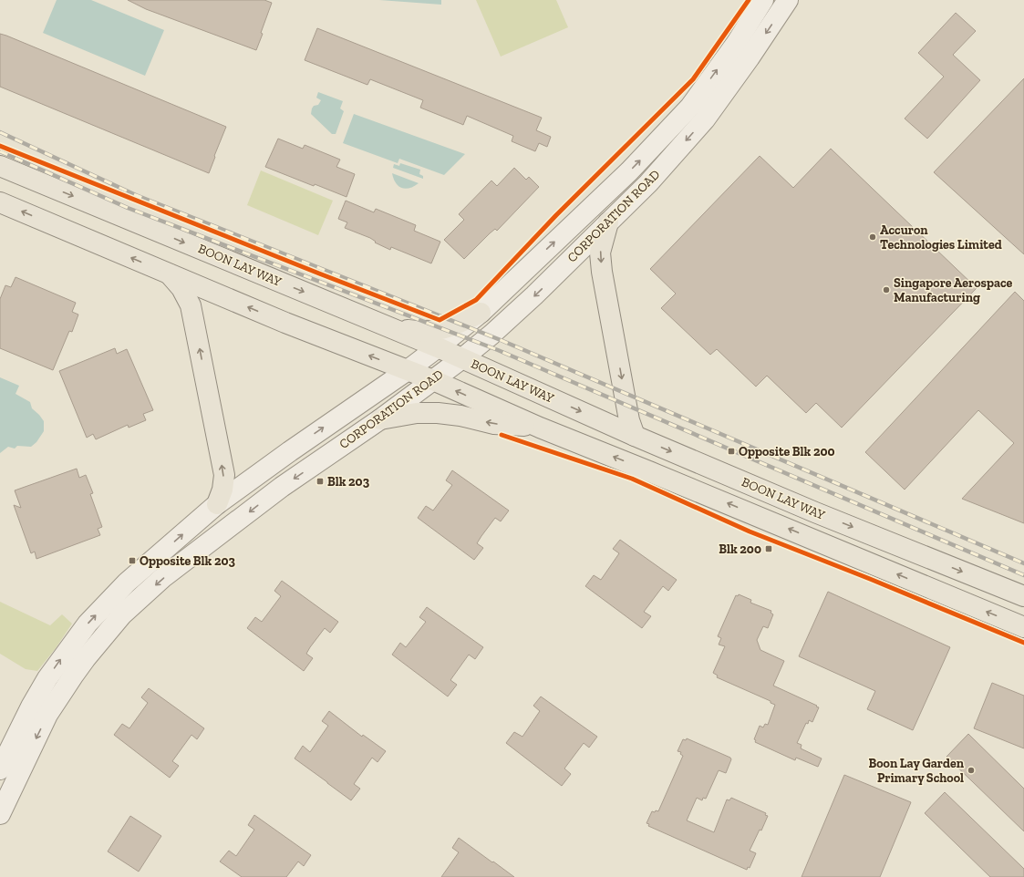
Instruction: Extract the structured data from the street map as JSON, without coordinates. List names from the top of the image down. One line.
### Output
{"streets":{"main road":["CORPORATION ROAD","BOON LAY WAY"]},"crossings":[["CORPORATION ROAD","BOON LAY WAY"]],"places":{"other":["Accuron Technologies Limited","Singapore Aerospace Manufacturing","Boon Lay Garden Primary School"],"transit":["Opposite Blk 200","Blk 203","Blk 200","Opposite Blk 203"]}}
